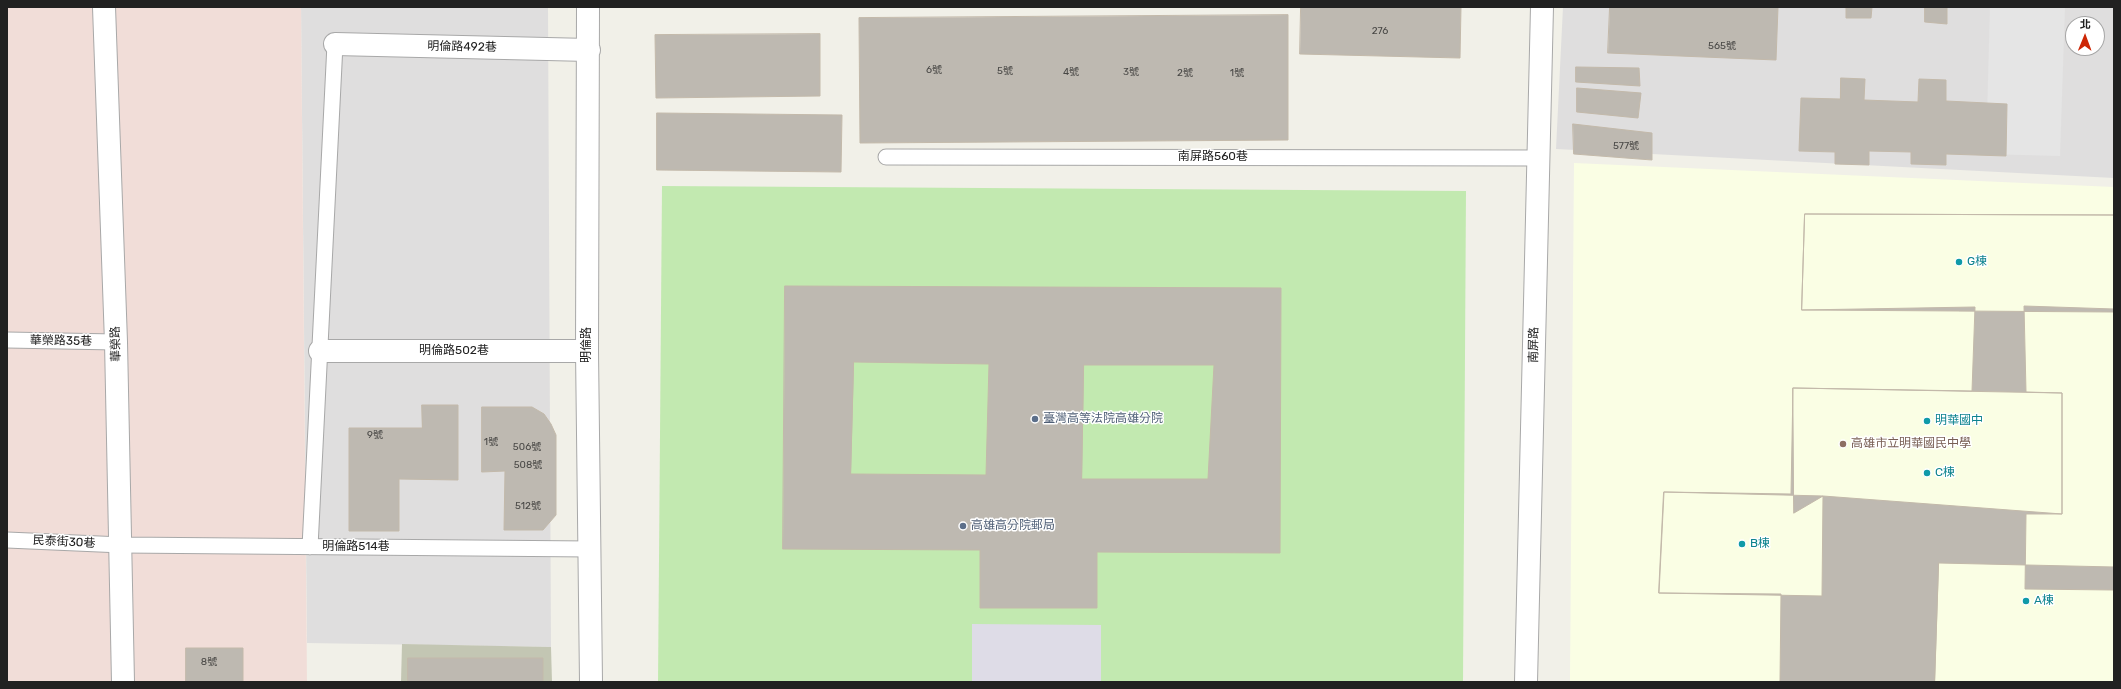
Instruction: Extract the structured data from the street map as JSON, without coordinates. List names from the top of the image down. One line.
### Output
{"streets":{"street":["明倫路492巷","華榮路","明倫路","南屏路","明倫路502巷"],"lane":["南屏路560巷","華榮路35巷","民泰街30巷","明倫路514巷"]},"crossings":[["明倫路492巷","明倫路"],["南屏路560巷","南屏路"],["華榮路35巷","華榮路"],["華榮路","民泰街30巷"],["華榮路","明倫路514巷"],["明倫路","明倫路502巷"],["明倫路","明倫路514巷"],["民泰街30巷","明倫路514巷"]],"places":["G棟","臺灣高等法院高雄分院","明華國中","高雄市立明華國民中學","C棟","高雄高分院郵局","B棟","A棟"],"house_numbers":["276","565號","6號","5號","4號","3號","2號","1號","577號","9號","1號","506號","508號","512號","8號"],"north":"top"}
